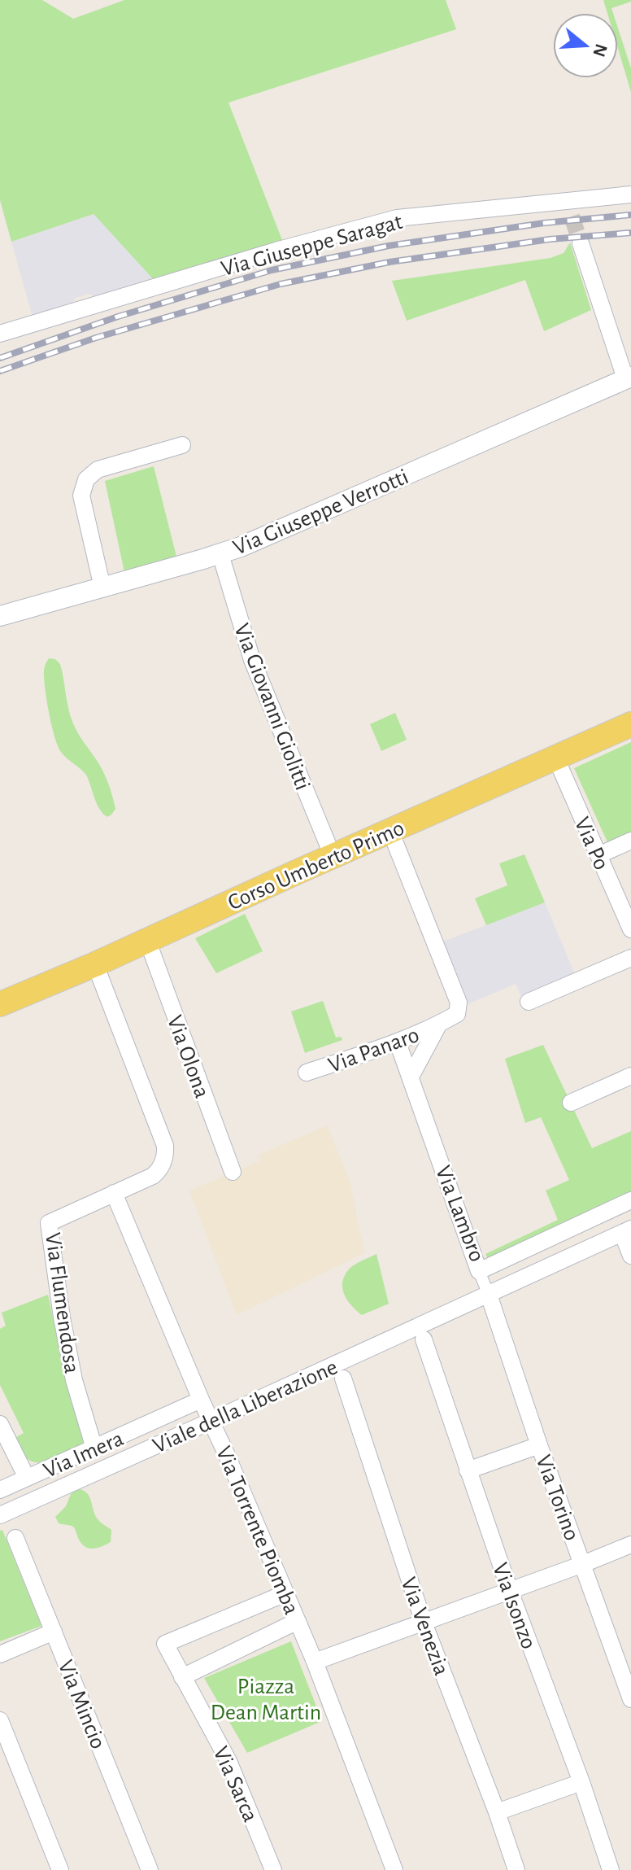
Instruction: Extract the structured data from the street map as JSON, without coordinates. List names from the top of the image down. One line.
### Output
{"streets":{"main road":["Corso Umberto Primo"],"street":["Via Giuseppe Saragat","Via Giuseppe Verrotti","Via Giovanni Giolitti","Via Po","Via Panaro","Via Olona","Via Lambro","Via Flumendosa","Viale della Liberazione","Via Imera","Via Torino","Via Torrente Piomba","Via Isonzo","Via Venezia","Via Mincio","Via Sarca"]},"crossings":[["Via Giuseppe Verrotti","Via Giovanni Giolitti"],["Via Giovanni Giolitti","Corso Umberto Primo"],["Via Po","Corso Umberto Primo"],["Corso Umberto Primo","Via Olona"],["Corso Umberto Primo","Via Flumendosa"],["Via Panaro","Via Lambro"],["Via Flumendosa","Via Imera"],["Via Flumendosa","Via Torrente Piomba"],["Viale della Liberazione","Via Torino"],["Viale della Liberazione","Via Torrente Piomba"],["Via Imera","Via Torrente Piomba"],["Via Torrente Piomba","Via Sarca"]],"parks":["Piazza Dean Martin"],"north":"right"}
